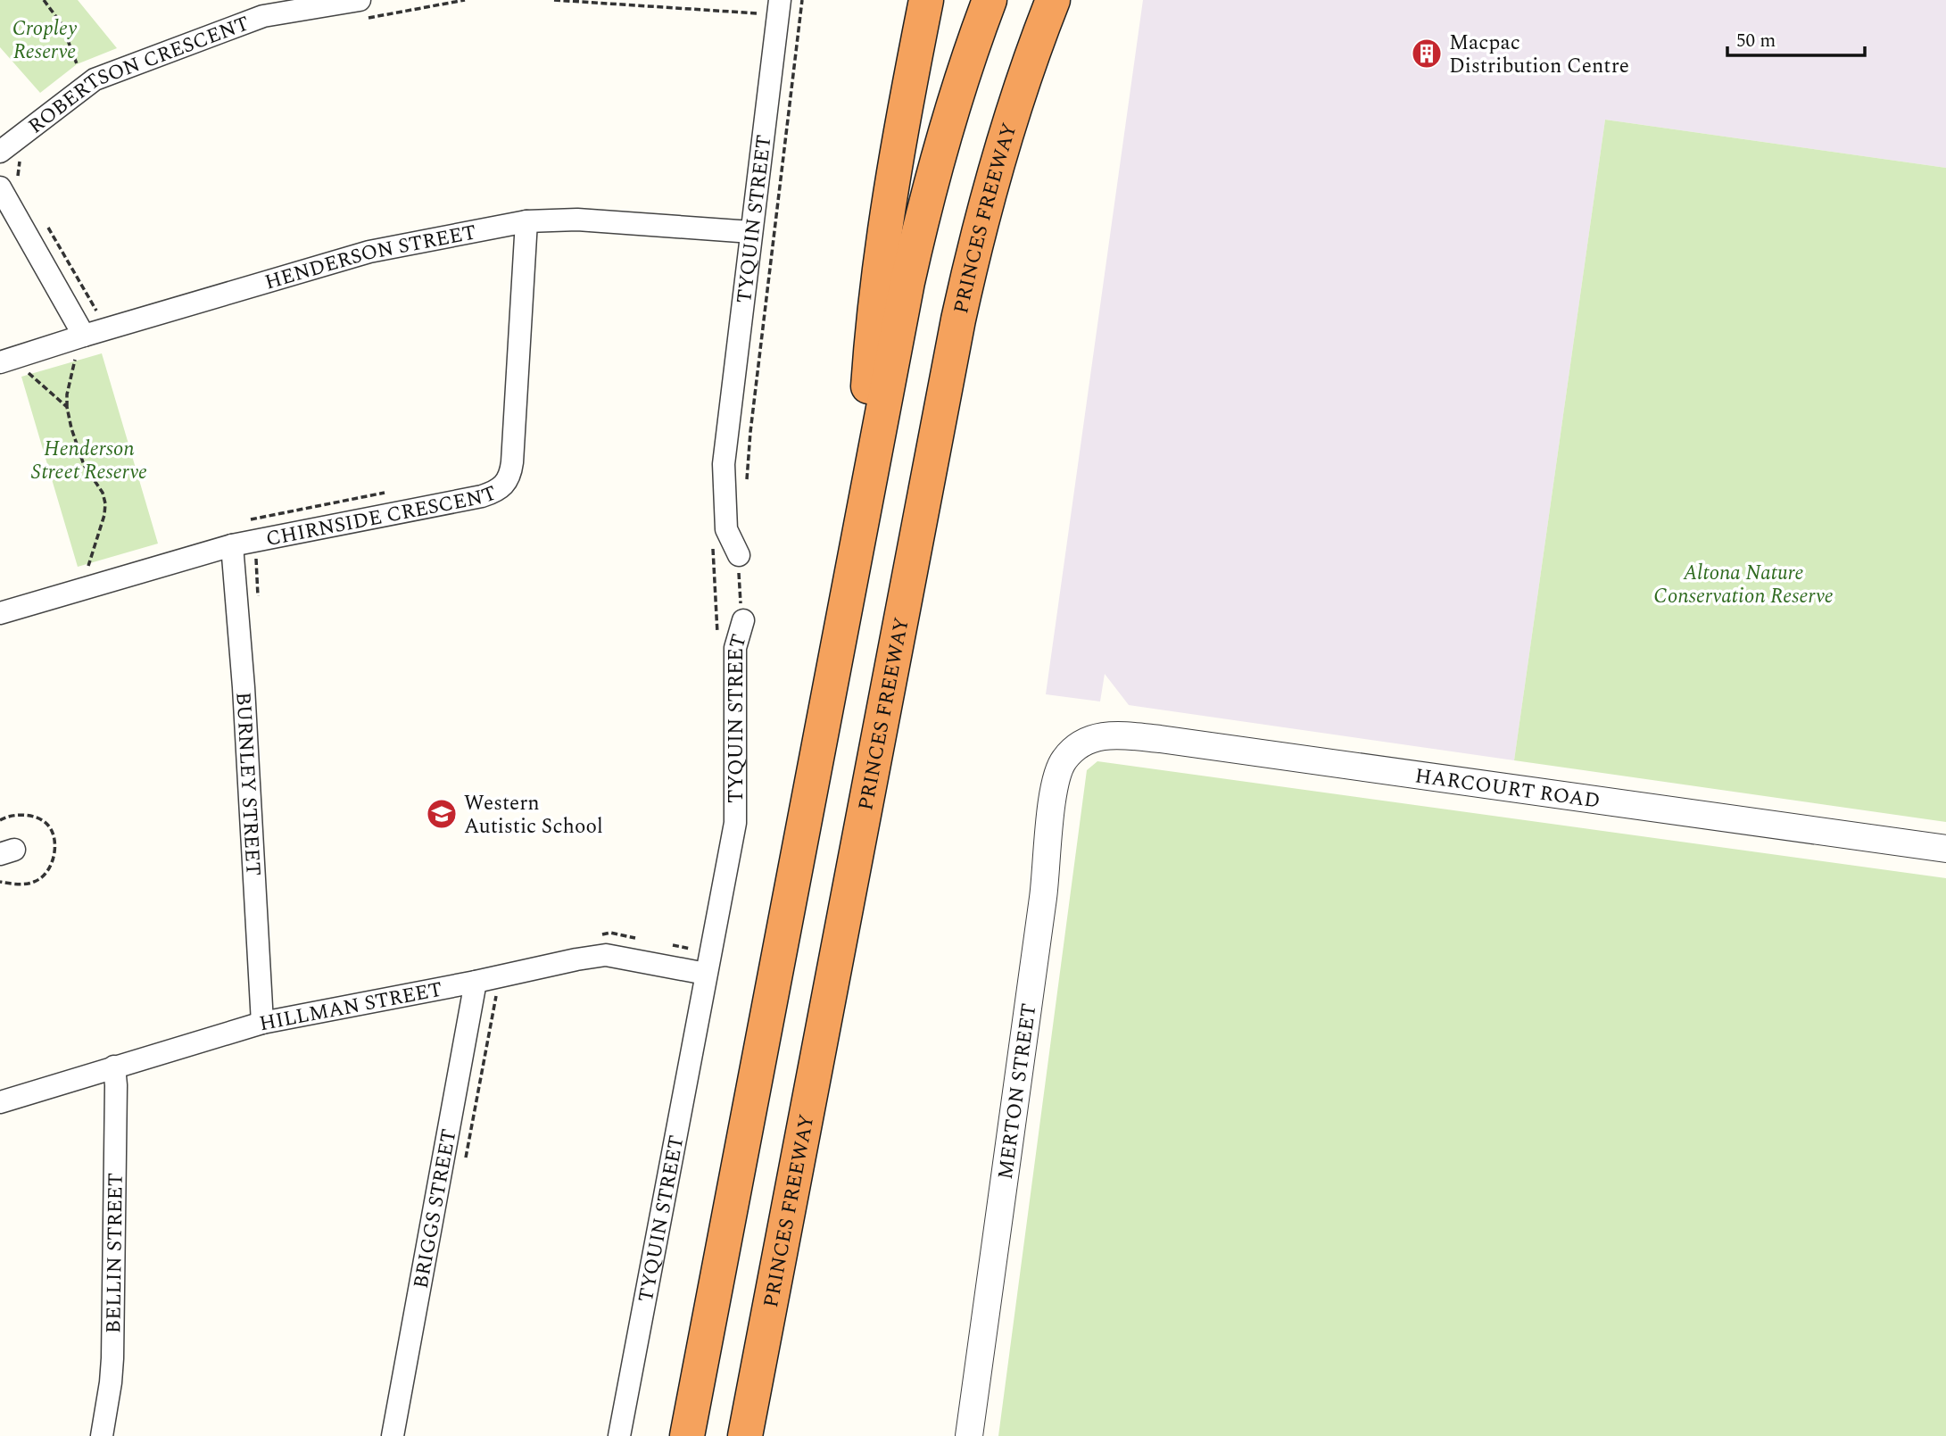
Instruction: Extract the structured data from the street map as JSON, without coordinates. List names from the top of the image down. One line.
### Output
{"streets":{"highway":["PRINCES FREEWAY"],"street":["ROBERTSON CRESCENT","TYQUIN STREET","HENDERSON STREET","CHIRNSIDE CRESCENT","BURNLEY STREET","HARCOURT ROAD","HILLMAN STREET","MERTON STREET","BRIGGS STREET","BELLIN STREET"]},"crossings":[["TYQUIN STREET","HENDERSON STREET"],["TYQUIN STREET","HILLMAN STREET"],["HENDERSON STREET","CHIRNSIDE CRESCENT"],["CHIRNSIDE CRESCENT","BURNLEY STREET"],["BURNLEY STREET","HILLMAN STREET"],["HARCOURT ROAD","MERTON STREET"],["HILLMAN STREET","BRIGGS STREET"],["HILLMAN STREET","BELLIN STREET"]],"parks":["Cropley Reserve","Henderson Street Reserve","Altona Nature Conservation Reserve"],"places":{"building":["Macpac Distribution Centre"],"school or university":["Western Autistic School"]},"scale_bar":"50 m"}
